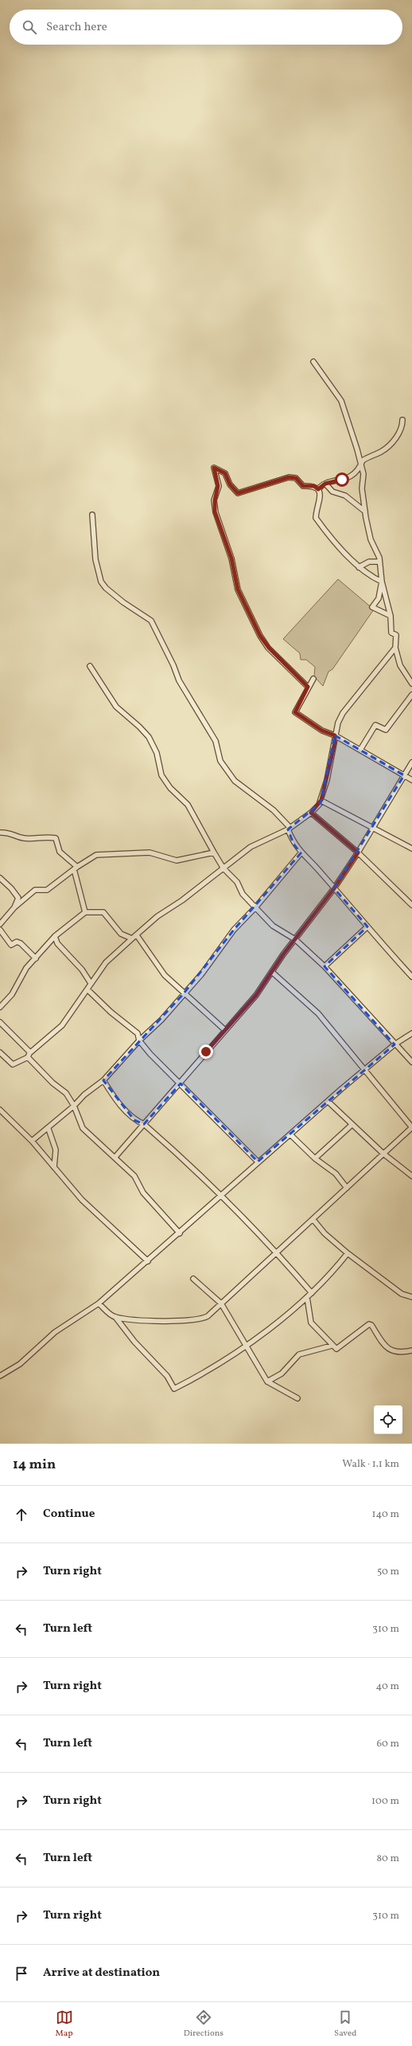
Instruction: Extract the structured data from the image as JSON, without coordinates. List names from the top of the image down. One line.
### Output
{"page":{"search":"Search here","heading":["14 min","Walk · 1.1 km"],"list":[["Continue","140 m"],["Turn right","50 m"],["Turn left","310 m"],["Turn right","40 m"],["Turn left","60 m"],["Turn right","100 m"],["Turn left","80 m"],["Turn right","310 m"],"Arrive at destination"],"nav":["Map","Directions","Saved"]}}
